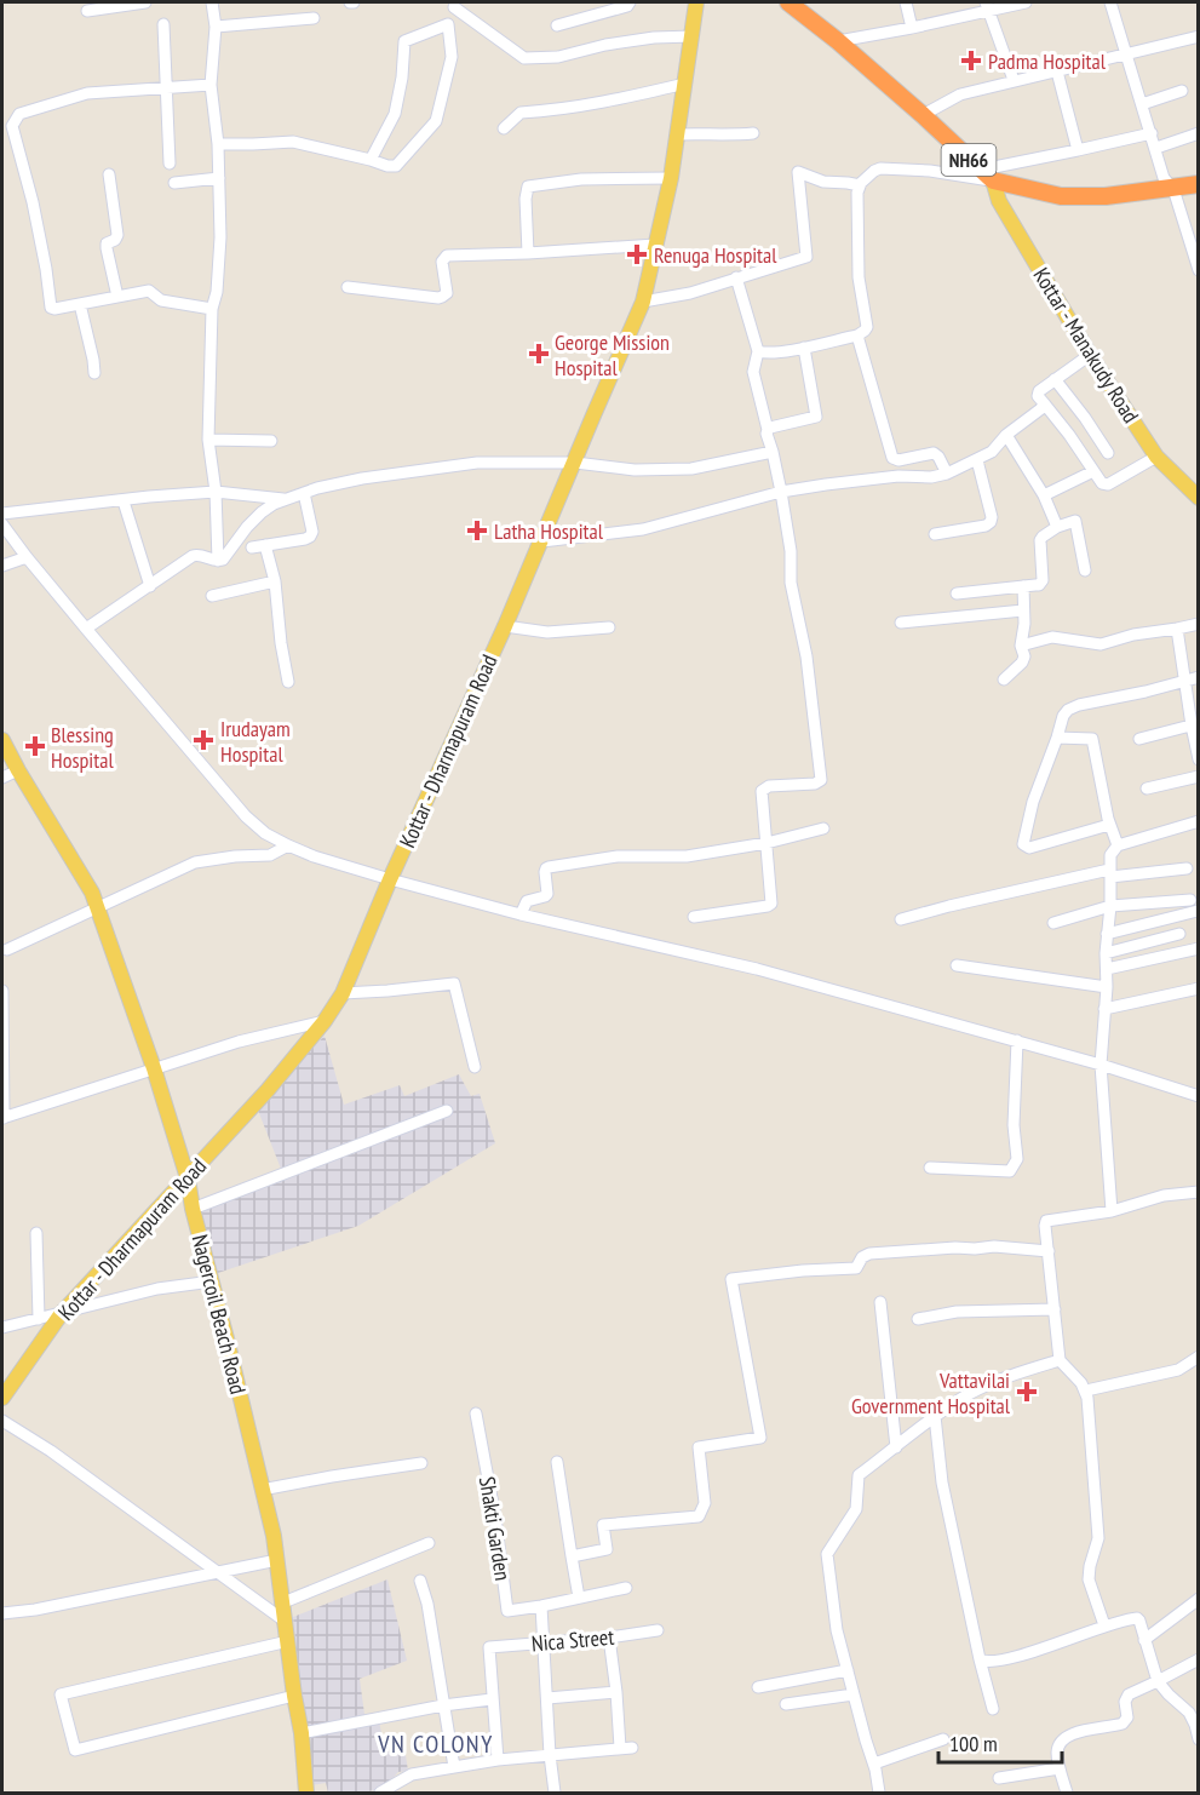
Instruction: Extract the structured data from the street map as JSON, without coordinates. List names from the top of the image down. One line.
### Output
{"streets":{"highway":["NH66"],"main road":["Kottar - Manakudy Road","Kottar - Dharmapuram Road","Nagercoil Beach Road"],"street":["Shakti Garden","Nica Street"]},"crossings":[["NH66","Kottar - Manakudy Road"],["Kottar - Dharmapuram Road","Nagercoil Beach Road"]],"districts":["VN COLONY"],"places":{"health":["Padma Hospital","Renuga Hospital","George Mission Hospital","Latha Hospital","Irudayam Hospital","Blessing Hospital","Vattavilai Government Hospital"]},"scale_bar":"100 m"}
